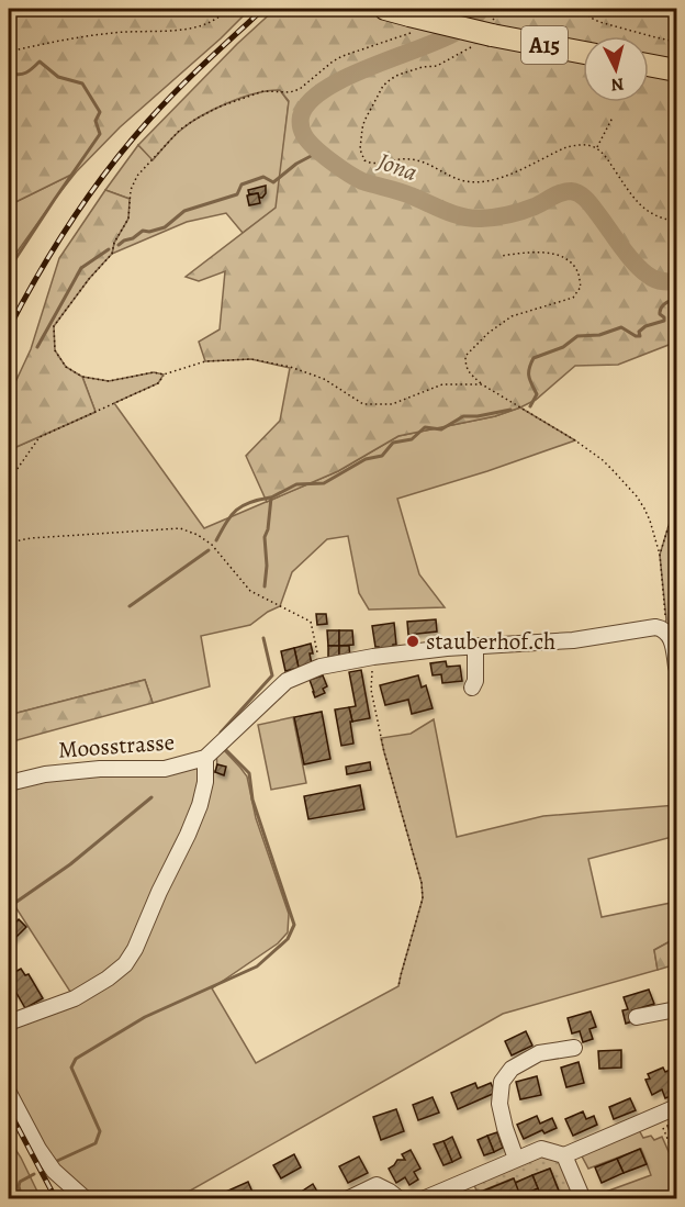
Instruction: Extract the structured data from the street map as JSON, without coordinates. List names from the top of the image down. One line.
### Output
{"streets":{"highway":["A15"],"street":["Moosstrasse"]},"water":["Jona"],"places":["stauberhof.ch"],"north":"bottom"}
